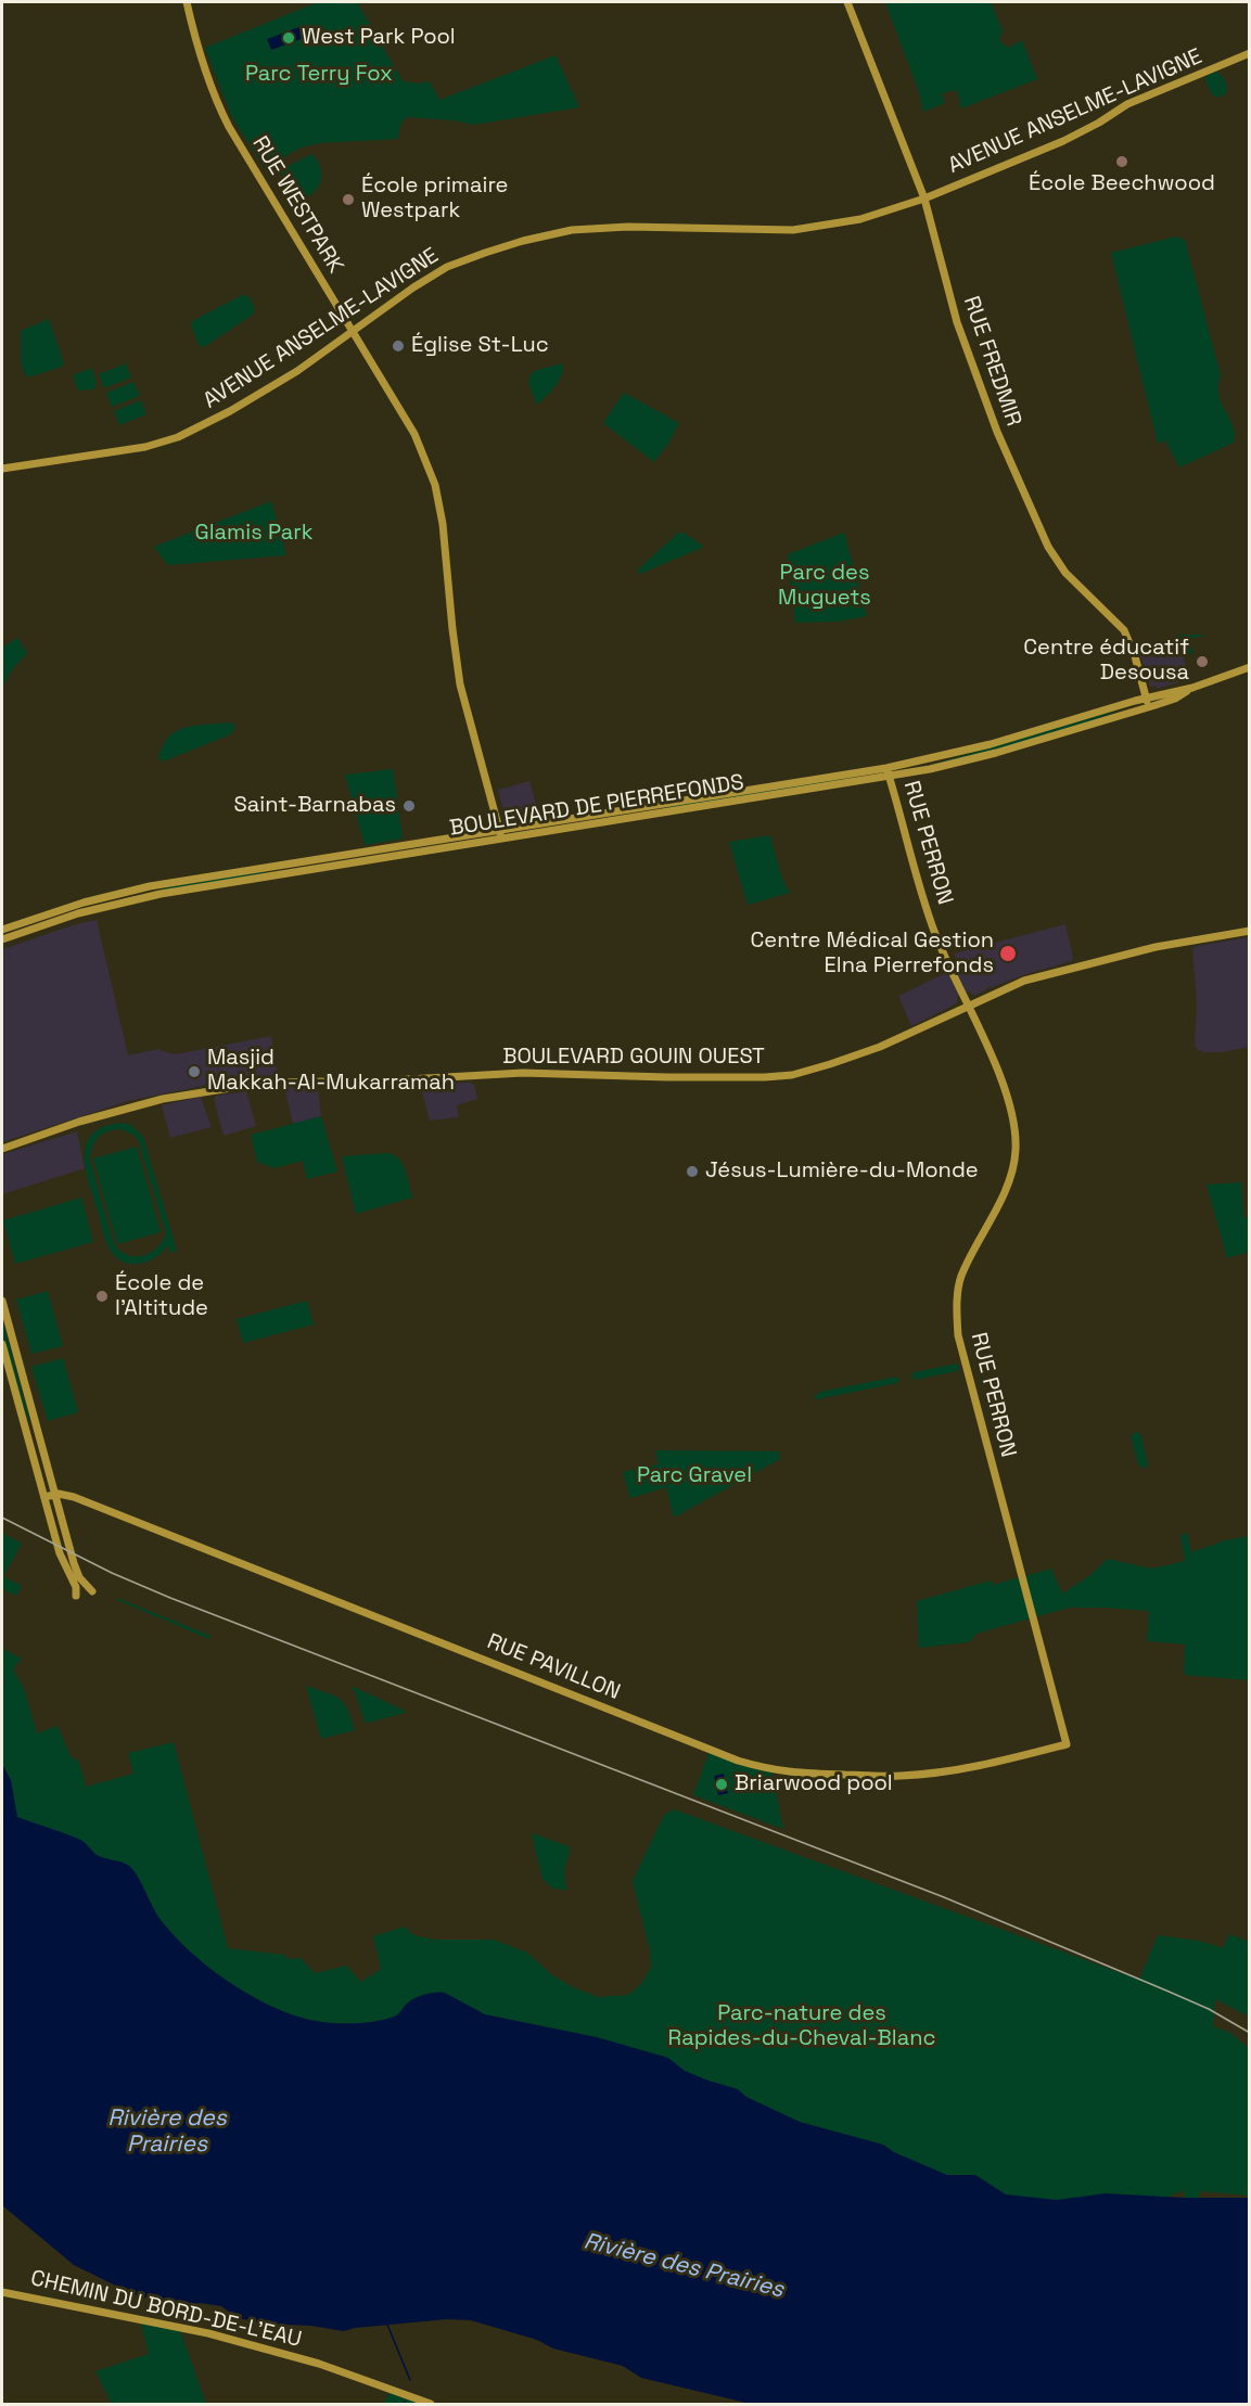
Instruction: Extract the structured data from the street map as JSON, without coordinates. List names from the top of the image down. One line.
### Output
{"streets":{"street":["AVENUE ANSELME-LAVIGNE","RUE WESTPARK","RUE FREDMIR","BOULEVARD DE PIERREFONDS","RUE PERRON","BOULEVARD GOUIN OUEST","RUE PAVILLON","CHEMIN DU BORD-DE-L'EAU"]},"crossings":[["AVENUE ANSELME-LAVIGNE","RUE WESTPARK"],["AVENUE ANSELME-LAVIGNE","RUE FREDMIR"],["RUE WESTPARK","BOULEVARD DE PIERREFONDS"],["RUE FREDMIR","BOULEVARD DE PIERREFONDS"],["BOULEVARD DE PIERREFONDS","RUE PERRON"],["RUE PERRON","BOULEVARD GOUIN OUEST"],["RUE PERRON","RUE PAVILLON"]],"water":["Rivière des Prairies"],"parks":["Parc Terry Fox","Glamis Park","Parc des Muguets","Parc Gravel","Parc-nature des Rapides-du-Cheval-Blanc"],"places":["West Park Pool","École Beechwood","École primaire Westpark","Église St-Luc","Centre éducatif Desousa","Saint-Barnabas","Centre Médical Gestion Elna Pierrefonds","Masjid Makkah-Al-Mukarramah","Jésus-Lumière-du-Monde","École de l'Altitude","Briarwood pool"]}
